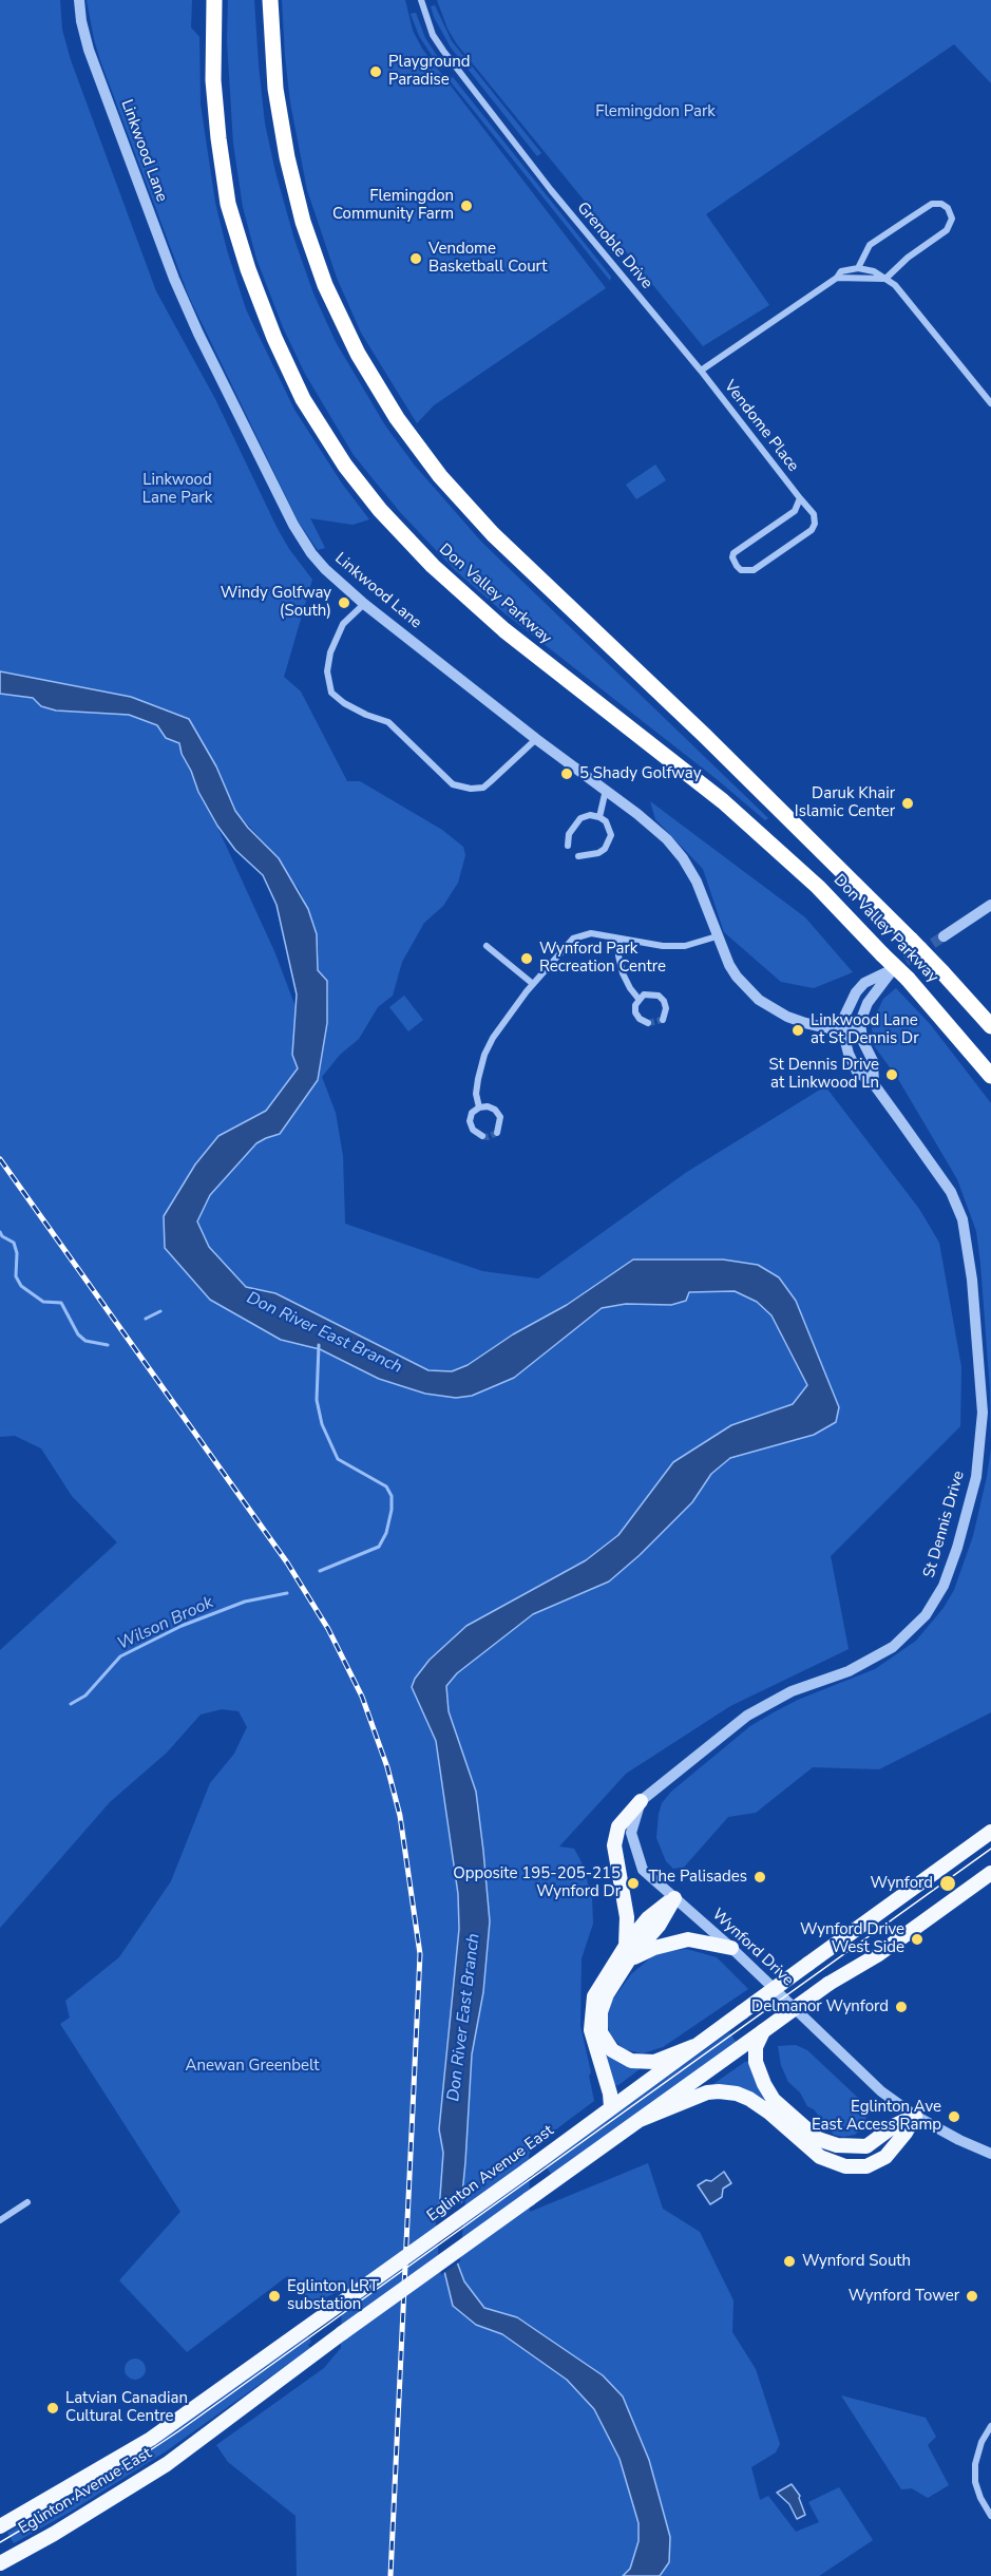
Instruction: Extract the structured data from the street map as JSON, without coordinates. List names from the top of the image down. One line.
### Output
{"streets":{"highway":["Don Valley Parkway"],"main road":["Eglinton Avenue East"],"street":["Linkwood Lane","Grenoble Drive","Vendome Place","St Dennis Drive","Wynford Drive"]},"crossings":[["Linkwood Lane","St Dennis Drive"],["Grenoble Drive","Vendome Place"]],"water":["Don River East Branch","Wilson Brook"],"parks":["Flemingdon Park","Linkwood Lane Park","Anewan Greenbelt"],"places":["Playground Paradise","Flemingdon Community Farm","Vendome Basketball Court","Windy Golfway (South)","5 Shady Golfway","Daruk Khair Islamic Center","Wynford Park Recreation Centre","Linkwood Lane at St Dennis Dr","St Dennis Drive at Linkwood Ln","The Palisades","Opposite 195-205-215 Wynford Dr","Wynford","Wynford Drive West Side","Delmanor Wynford","Eglinton Ave East Access Ramp","Wynford South","Eglinton LRT substation","Wynford Tower","Latvian Canadian Cultural Centre"]}
